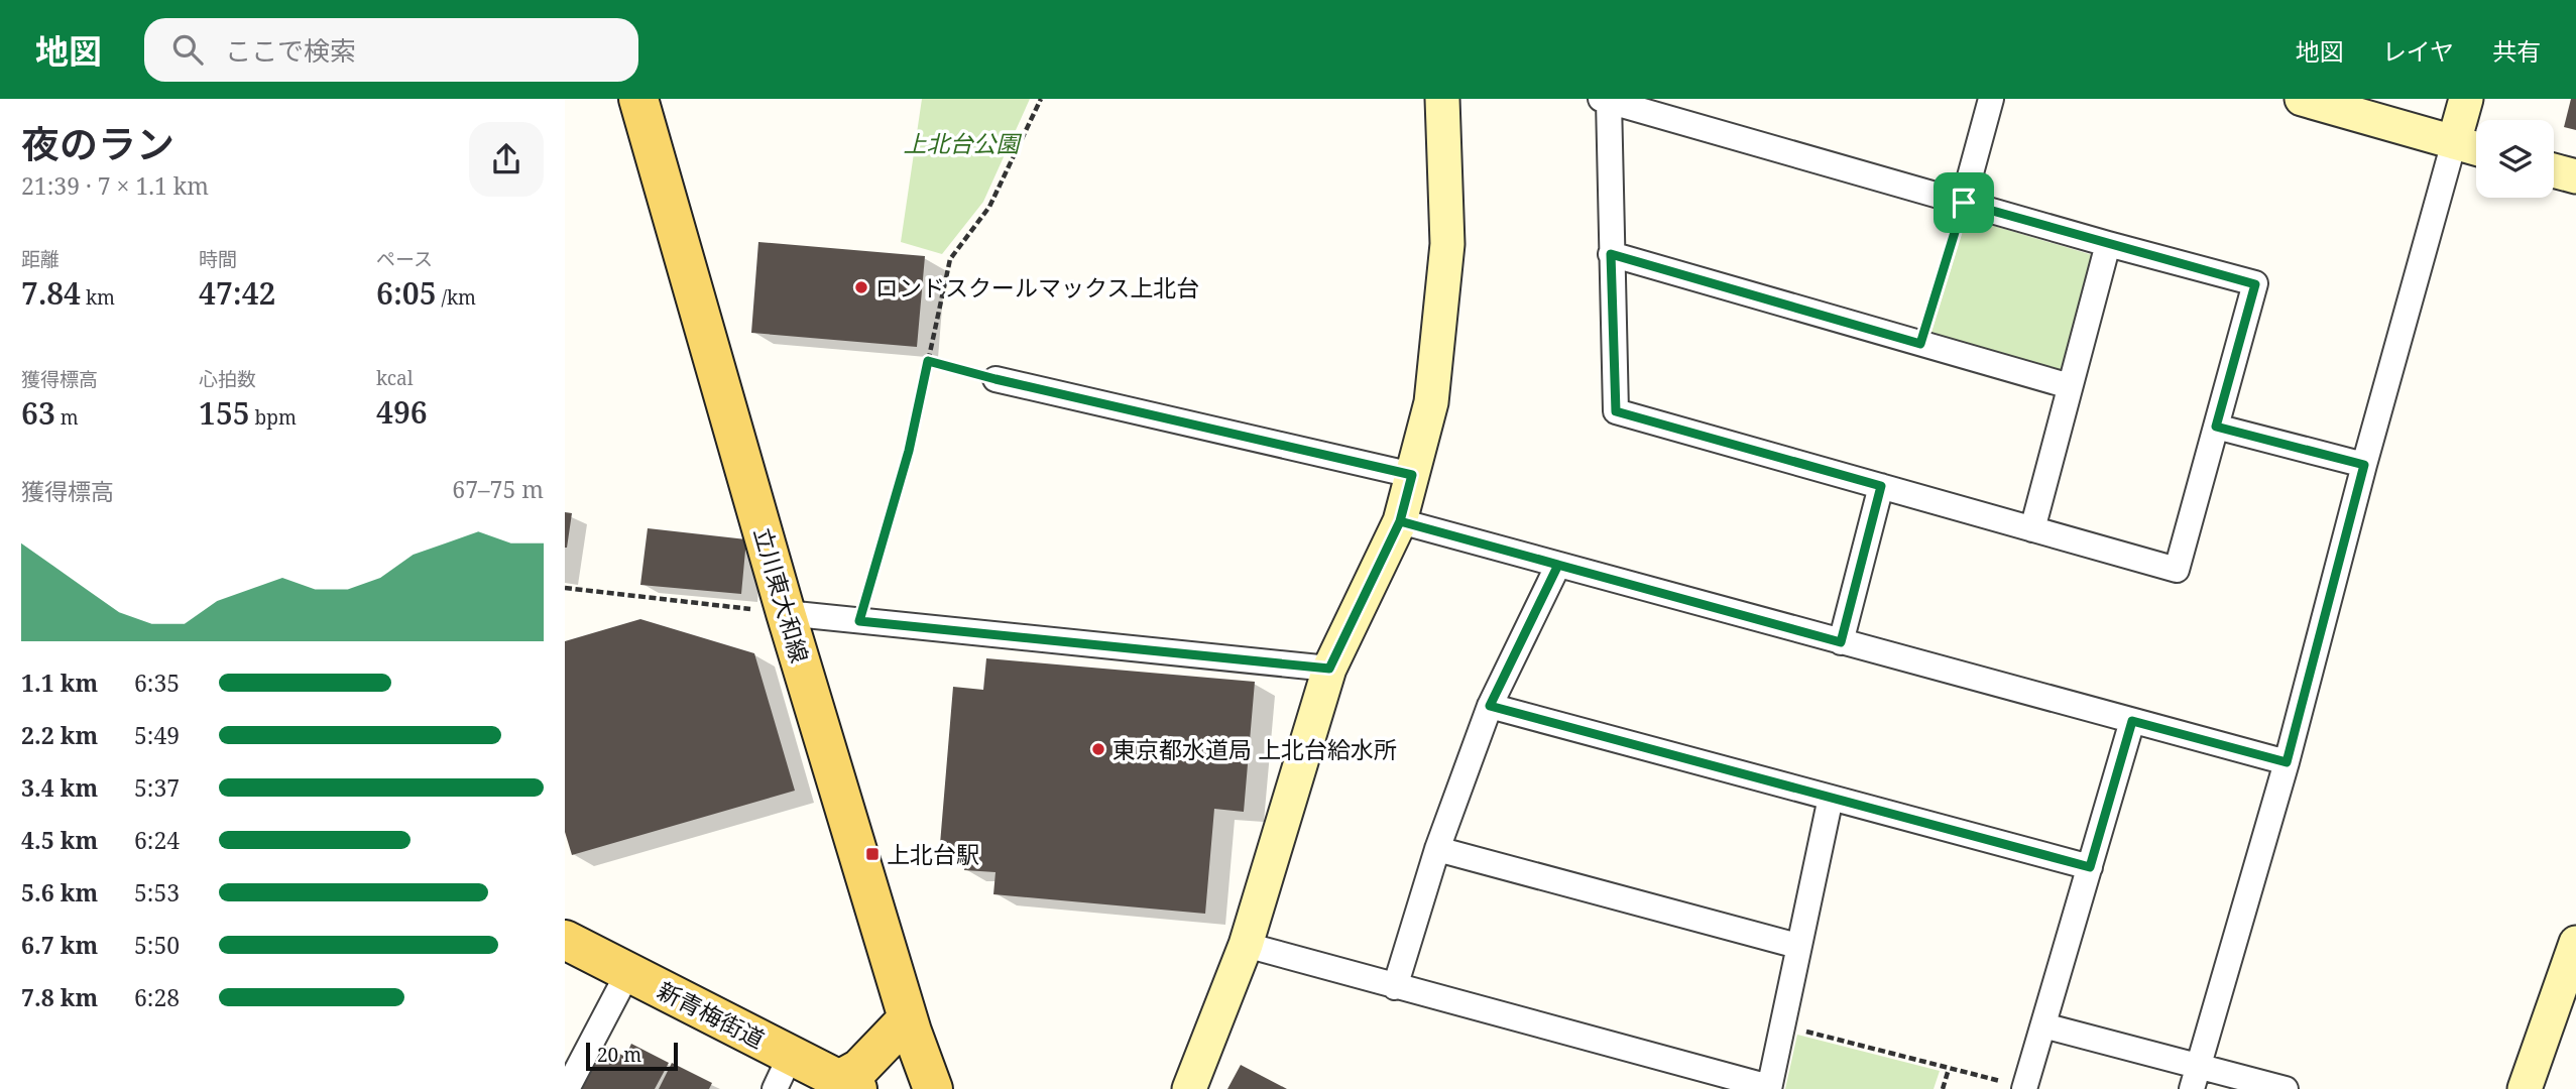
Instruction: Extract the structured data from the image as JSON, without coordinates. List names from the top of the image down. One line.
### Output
{"streets":{"main road":["立川東大和線","新青梅街道"]},"parks":["上北台公園"],"places":{"other":["ロンドスクールマックス上北台","東京都水道局 上北台給水所"],"transit":["上北台駅"]},"scale_bar":"20 m","page":{"header":"地図","search":"ここで検索","nav":["地図","レイヤ","共有"],"heading":["夜のラン","21:39 · 7 × 1.1 km"],"stats":[["距離","7.84 km"],["時間","47:42"],["ペース","6:05 /km"],["獲得標高","63 m"],["心拍数","155 bpm"],["kcal","496"]],"chart":["獲得標高","67–75 m"],"list":[{"name":"1.1 km","note":"6:35"},{"name":"2.2 km","note":"5:49"},{"name":"3.4 km","note":"5:37"},{"name":"4.5 km","note":"6:24"},{"name":"5.6 km","note":"5:53"},{"name":"6.7 km","note":"5:50"},{"name":"7.8 km","note":"6:28"}],"scale":"20 m"}}
